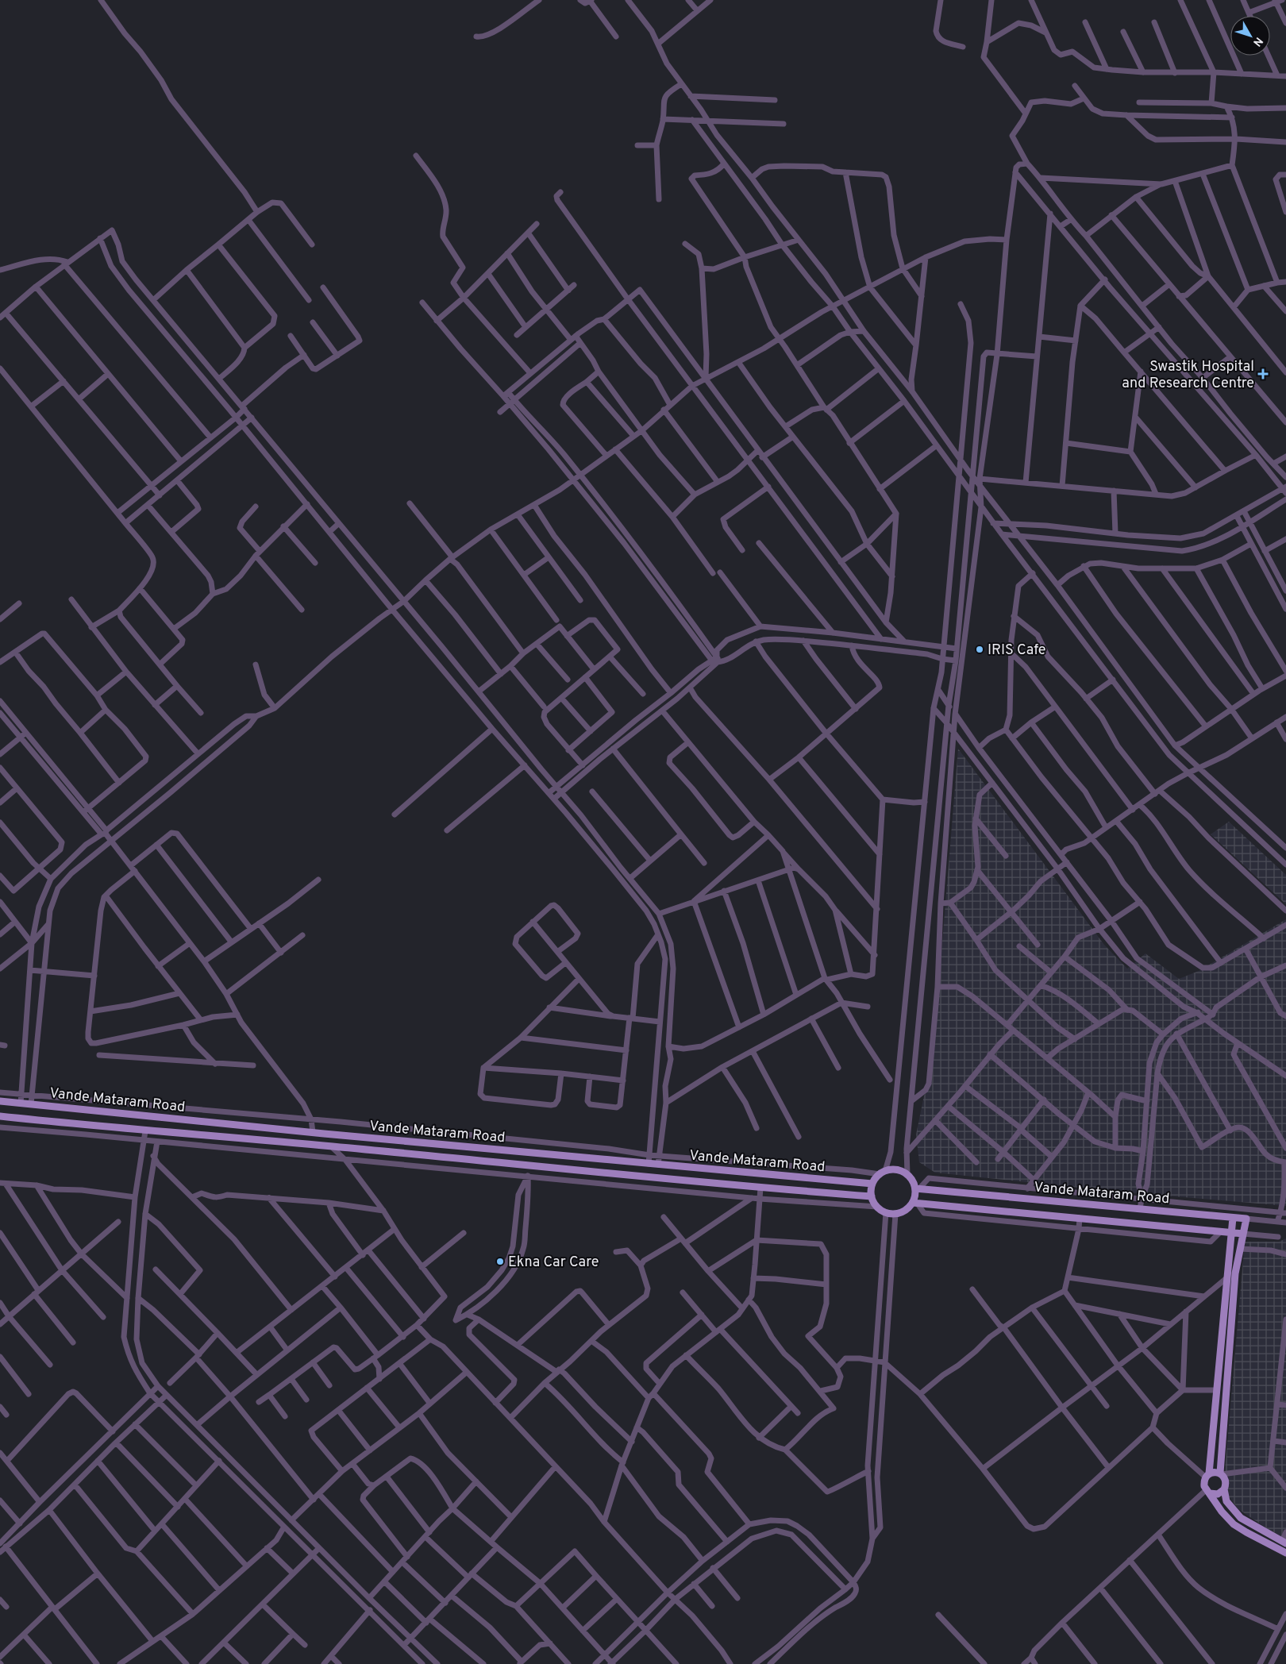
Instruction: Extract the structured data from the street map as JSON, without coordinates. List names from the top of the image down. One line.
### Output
{"streets":{"main road":["Vande Mataram Road"]},"places":{"health":["Swastik Hospital and Research Centre"],"other":["IRIS Cafe","Ekna Car Care"]},"north":"bottom right"}
